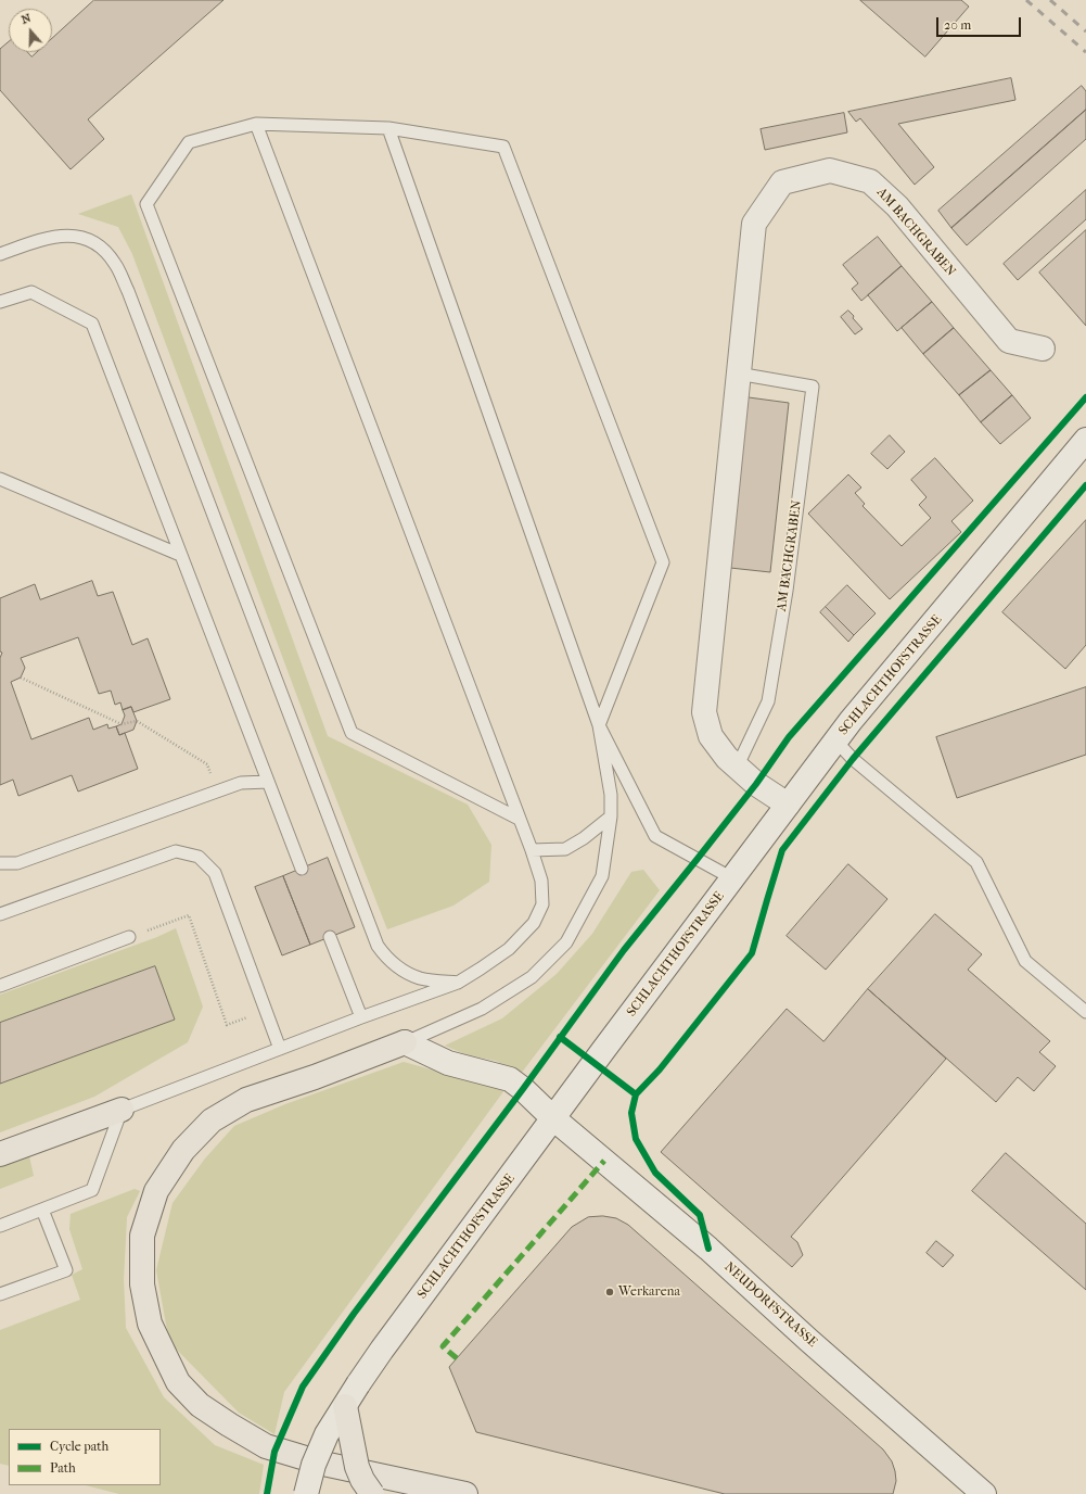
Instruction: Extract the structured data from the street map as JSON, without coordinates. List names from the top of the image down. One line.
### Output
{"streets":{"street":["AM BACHGRABEN","SCHLACHTHOFSTRASSE","NEUDORFSTRASSE"]},"crossings":[["AM BACHGRABEN","SCHLACHTHOFSTRASSE"],["SCHLACHTHOFSTRASSE","NEUDORFSTRASSE"]],"places":["Werkarena"],"legend":["Cycle path","Path"],"scale_bar":"20 m","north":"top"}
